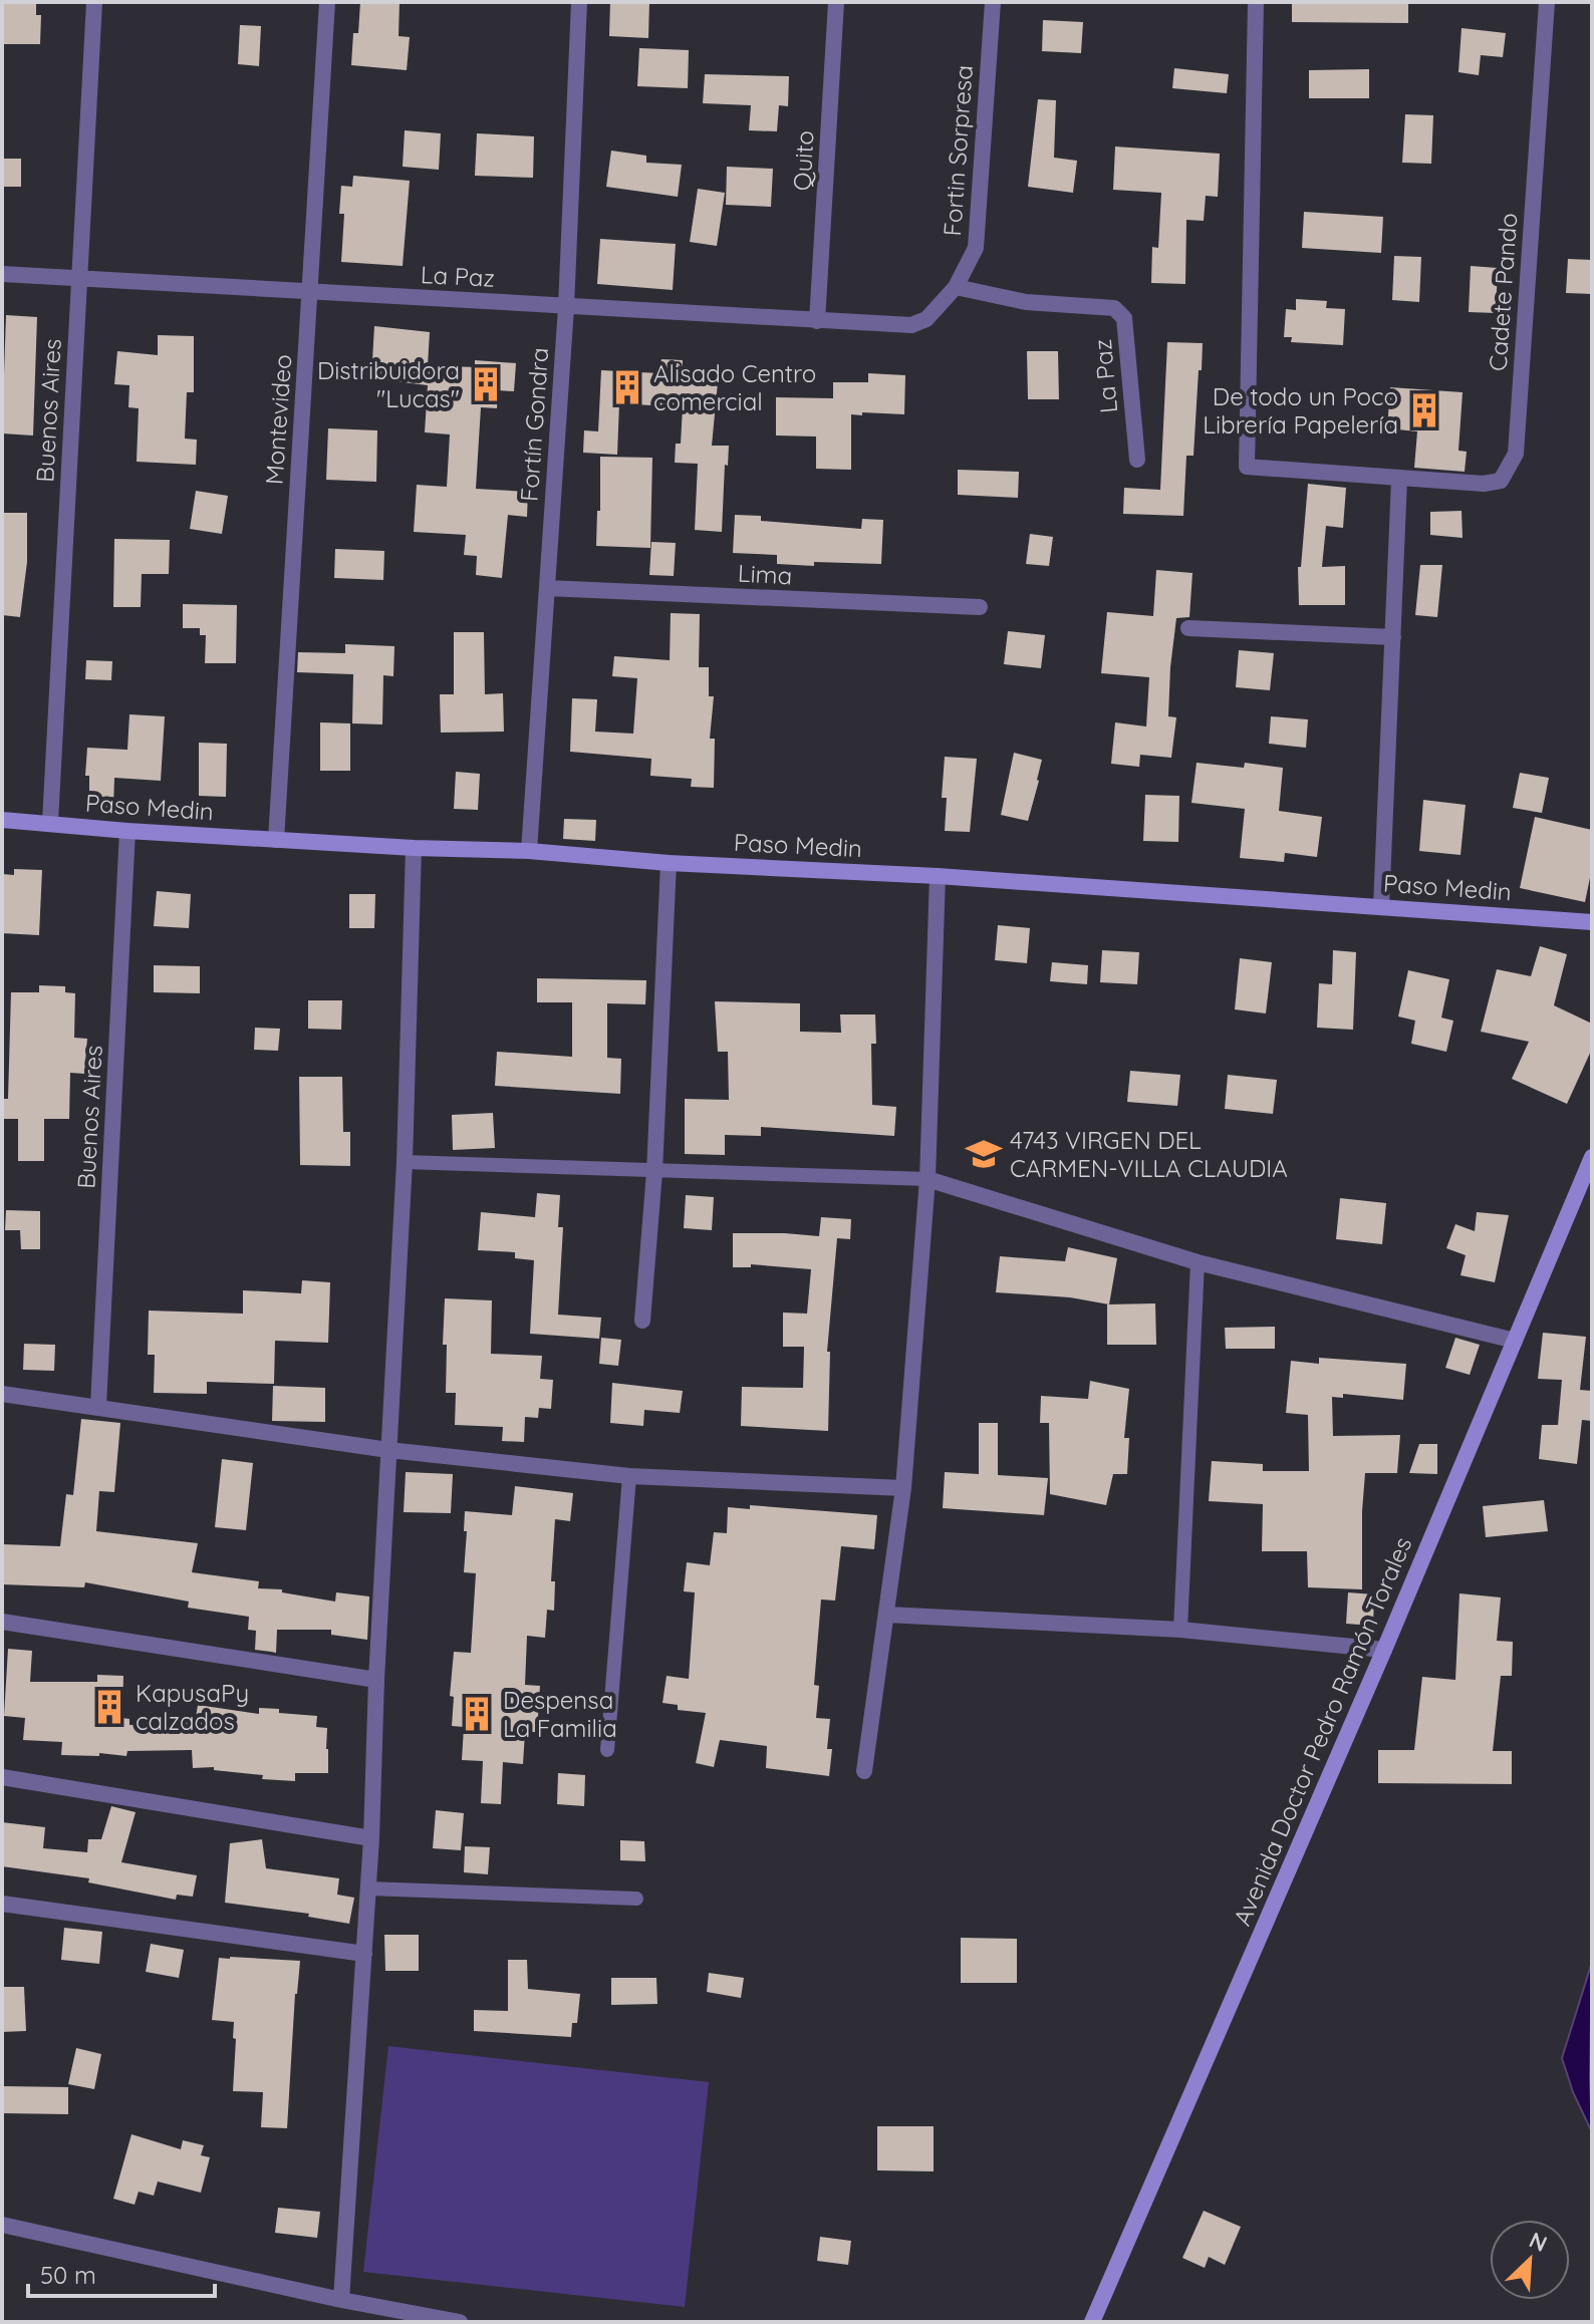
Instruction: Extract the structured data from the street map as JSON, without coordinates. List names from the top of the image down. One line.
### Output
{"streets":{"street":["Fortin Sorpresa","Quito","La Paz","Cadete Pando","Buenos Aires","Montevideo","Fortín Gondra","Lima","Paso Medin","Avenida Doctor Pedro Ramón Torales"]},"crossings":[["Fortin Sorpresa","La Paz"],["Quito","La Paz"],["La Paz","Buenos Aires"],["La Paz","Montevideo"],["La Paz","Fortín Gondra"],["Buenos Aires","Paso Medin"],["Montevideo","Paso Medin"],["Fortín Gondra","Lima"],["Fortín Gondra","Paso Medin"]],"places":{"building":["Distribuidora \"Lucas\"","Alisado Centro comercial","De todo un Poco Librería Papelería","KapusaPy calzados","Despensa La Familia"],"school or university":["4743 VIRGEN DEL CARMEN-VILLA CLAUDIA"]},"scale_bar":"50 m","north":"top right"}
